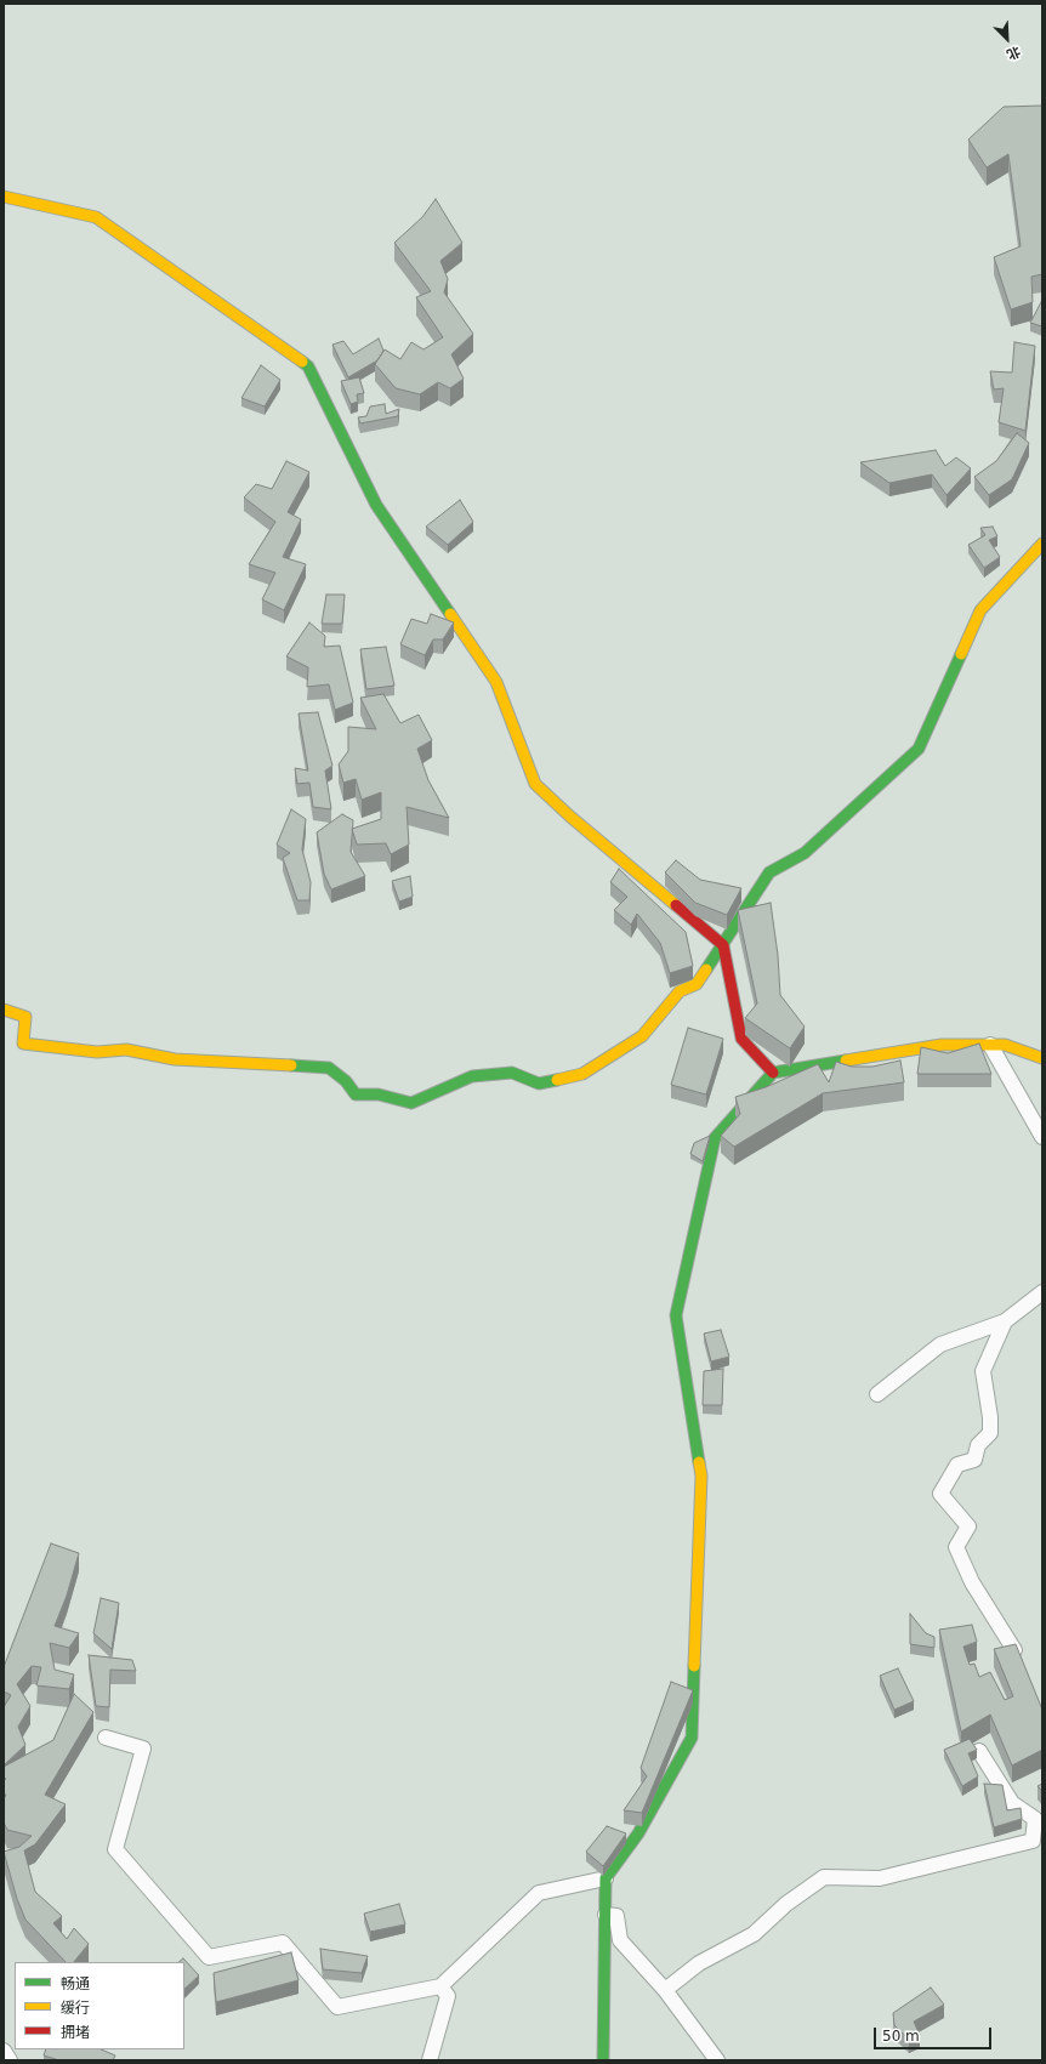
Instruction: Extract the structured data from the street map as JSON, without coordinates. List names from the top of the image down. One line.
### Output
{"legend":["畅通","缓行","拥堵"],"scale_bar":"50 m","north":"bottom right"}
